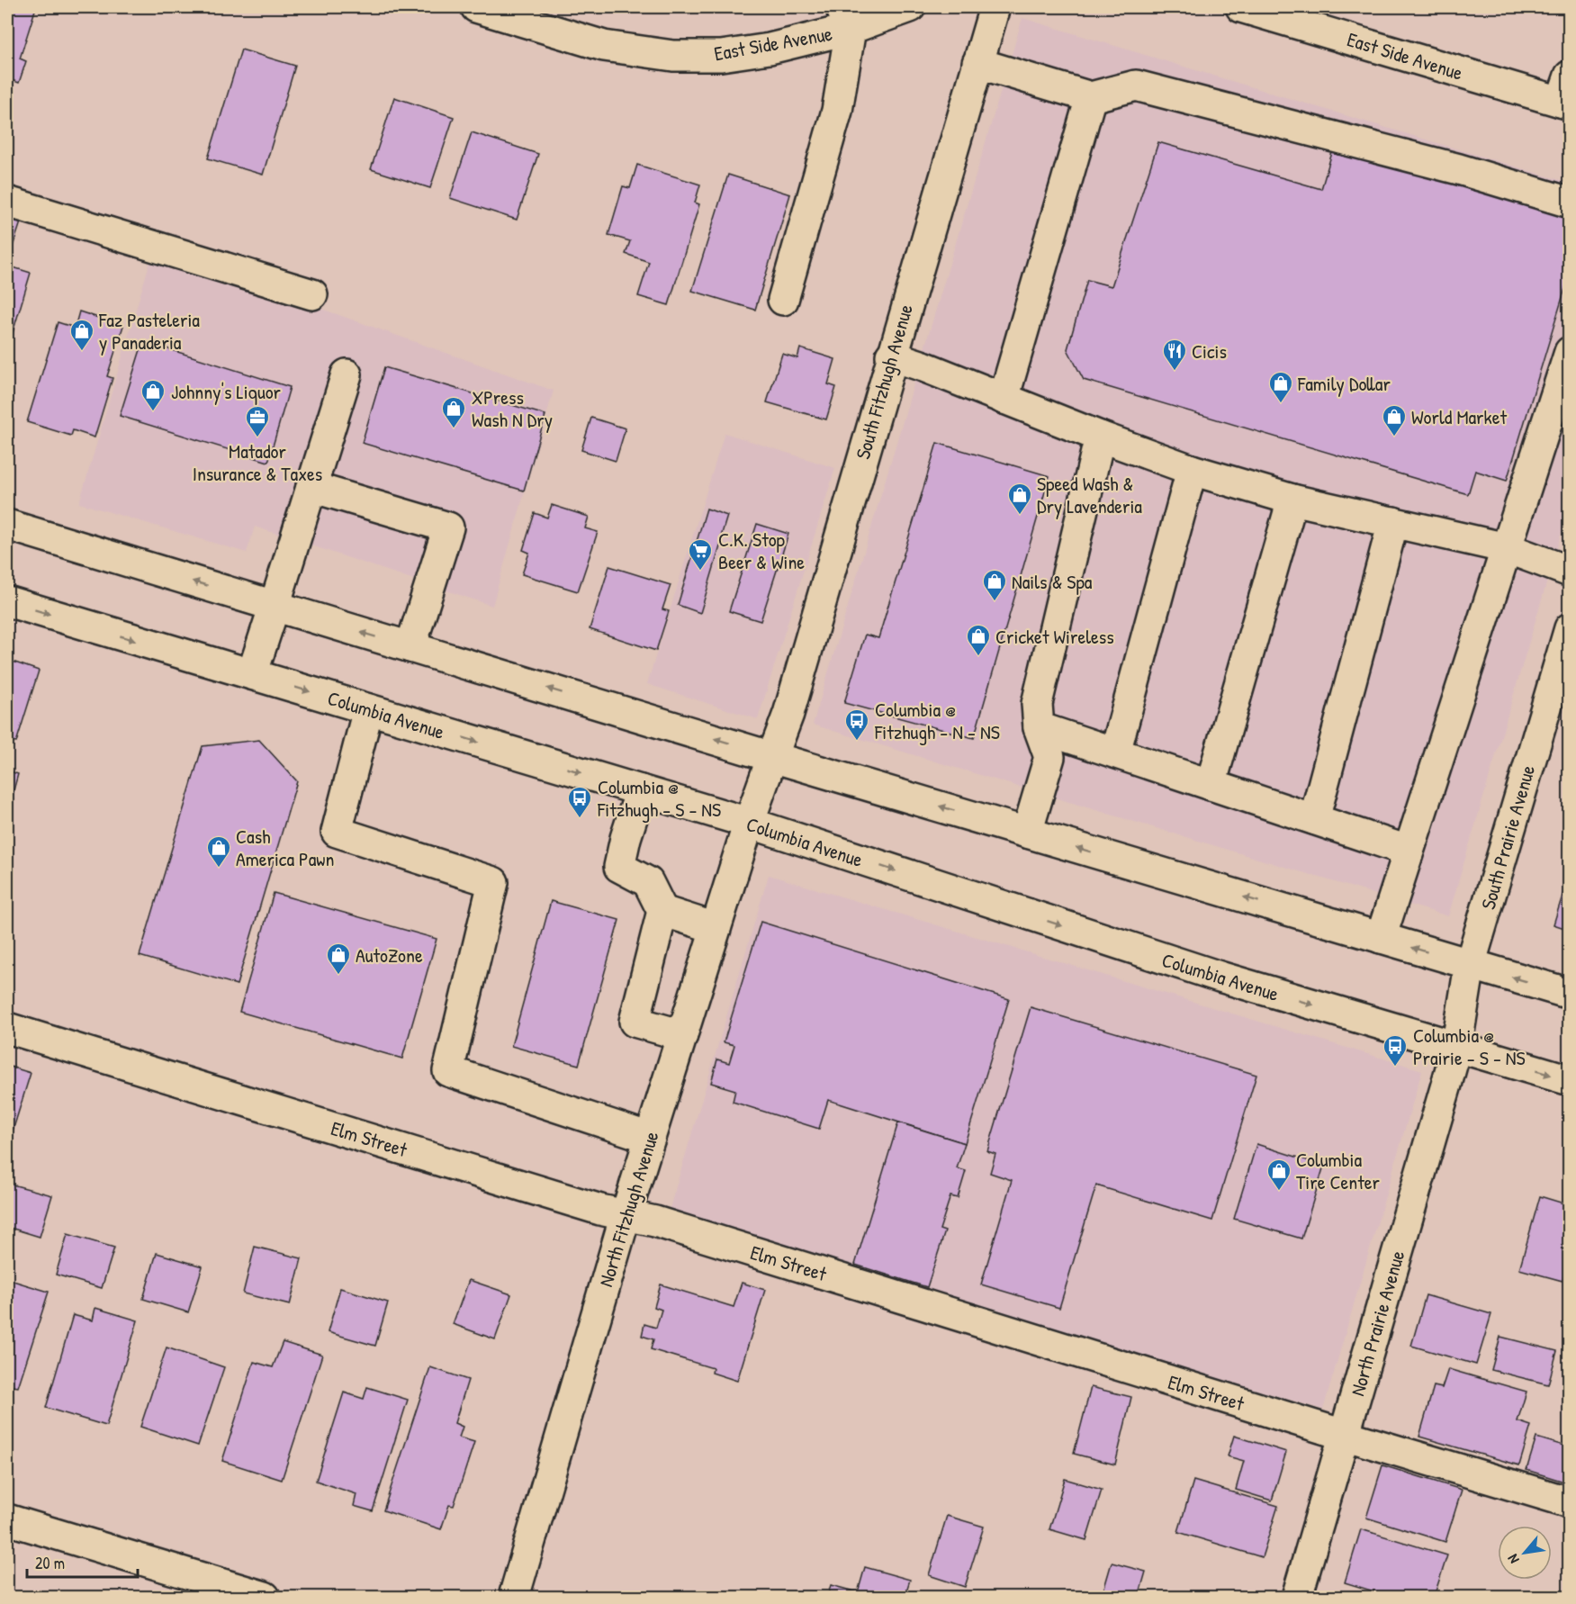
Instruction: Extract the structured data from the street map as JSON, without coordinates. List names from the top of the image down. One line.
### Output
{"streets":{"street":["East Side Avenue","South Fitzhugh Avenue","Columbia Avenue","South Prairie Avenue","Elm Street","North Fitzhugh Avenue","North Prairie Avenue"]},"crossings":[["South Fitzhugh Avenue","Columbia Avenue"],["South Fitzhugh Avenue","North Fitzhugh Avenue"],["Columbia Avenue","South Prairie Avenue"],["Columbia Avenue","North Fitzhugh Avenue"],["Columbia Avenue","North Prairie Avenue"],["South Prairie Avenue","North Prairie Avenue"],["Elm Street","North Fitzhugh Avenue"],["Elm Street","North Prairie Avenue"]],"places":{"shop":["Faz Pasteleria y Panaderia","Family Dollar","Johnny's Liquor","XPress Wash N Dry","World Market","Speed Wash & Dry Lavenderia","Nails & Spa","Cricket Wireless","Cash America Pawn","AutoZone","Columbia Tire Center"],"restaurant":["Cicis"],"office":["Matador Insurance & Taxes"],"supermarket":["C.K. Stop Beer & Wine"],"bus stop":["Columbia @ Fitzhugh - N - NS","Columbia @ Fitzhugh - S - NS","Columbia @ Prairie - S - NS"]},"scale_bar":"20 m","north":"bottom left"}
